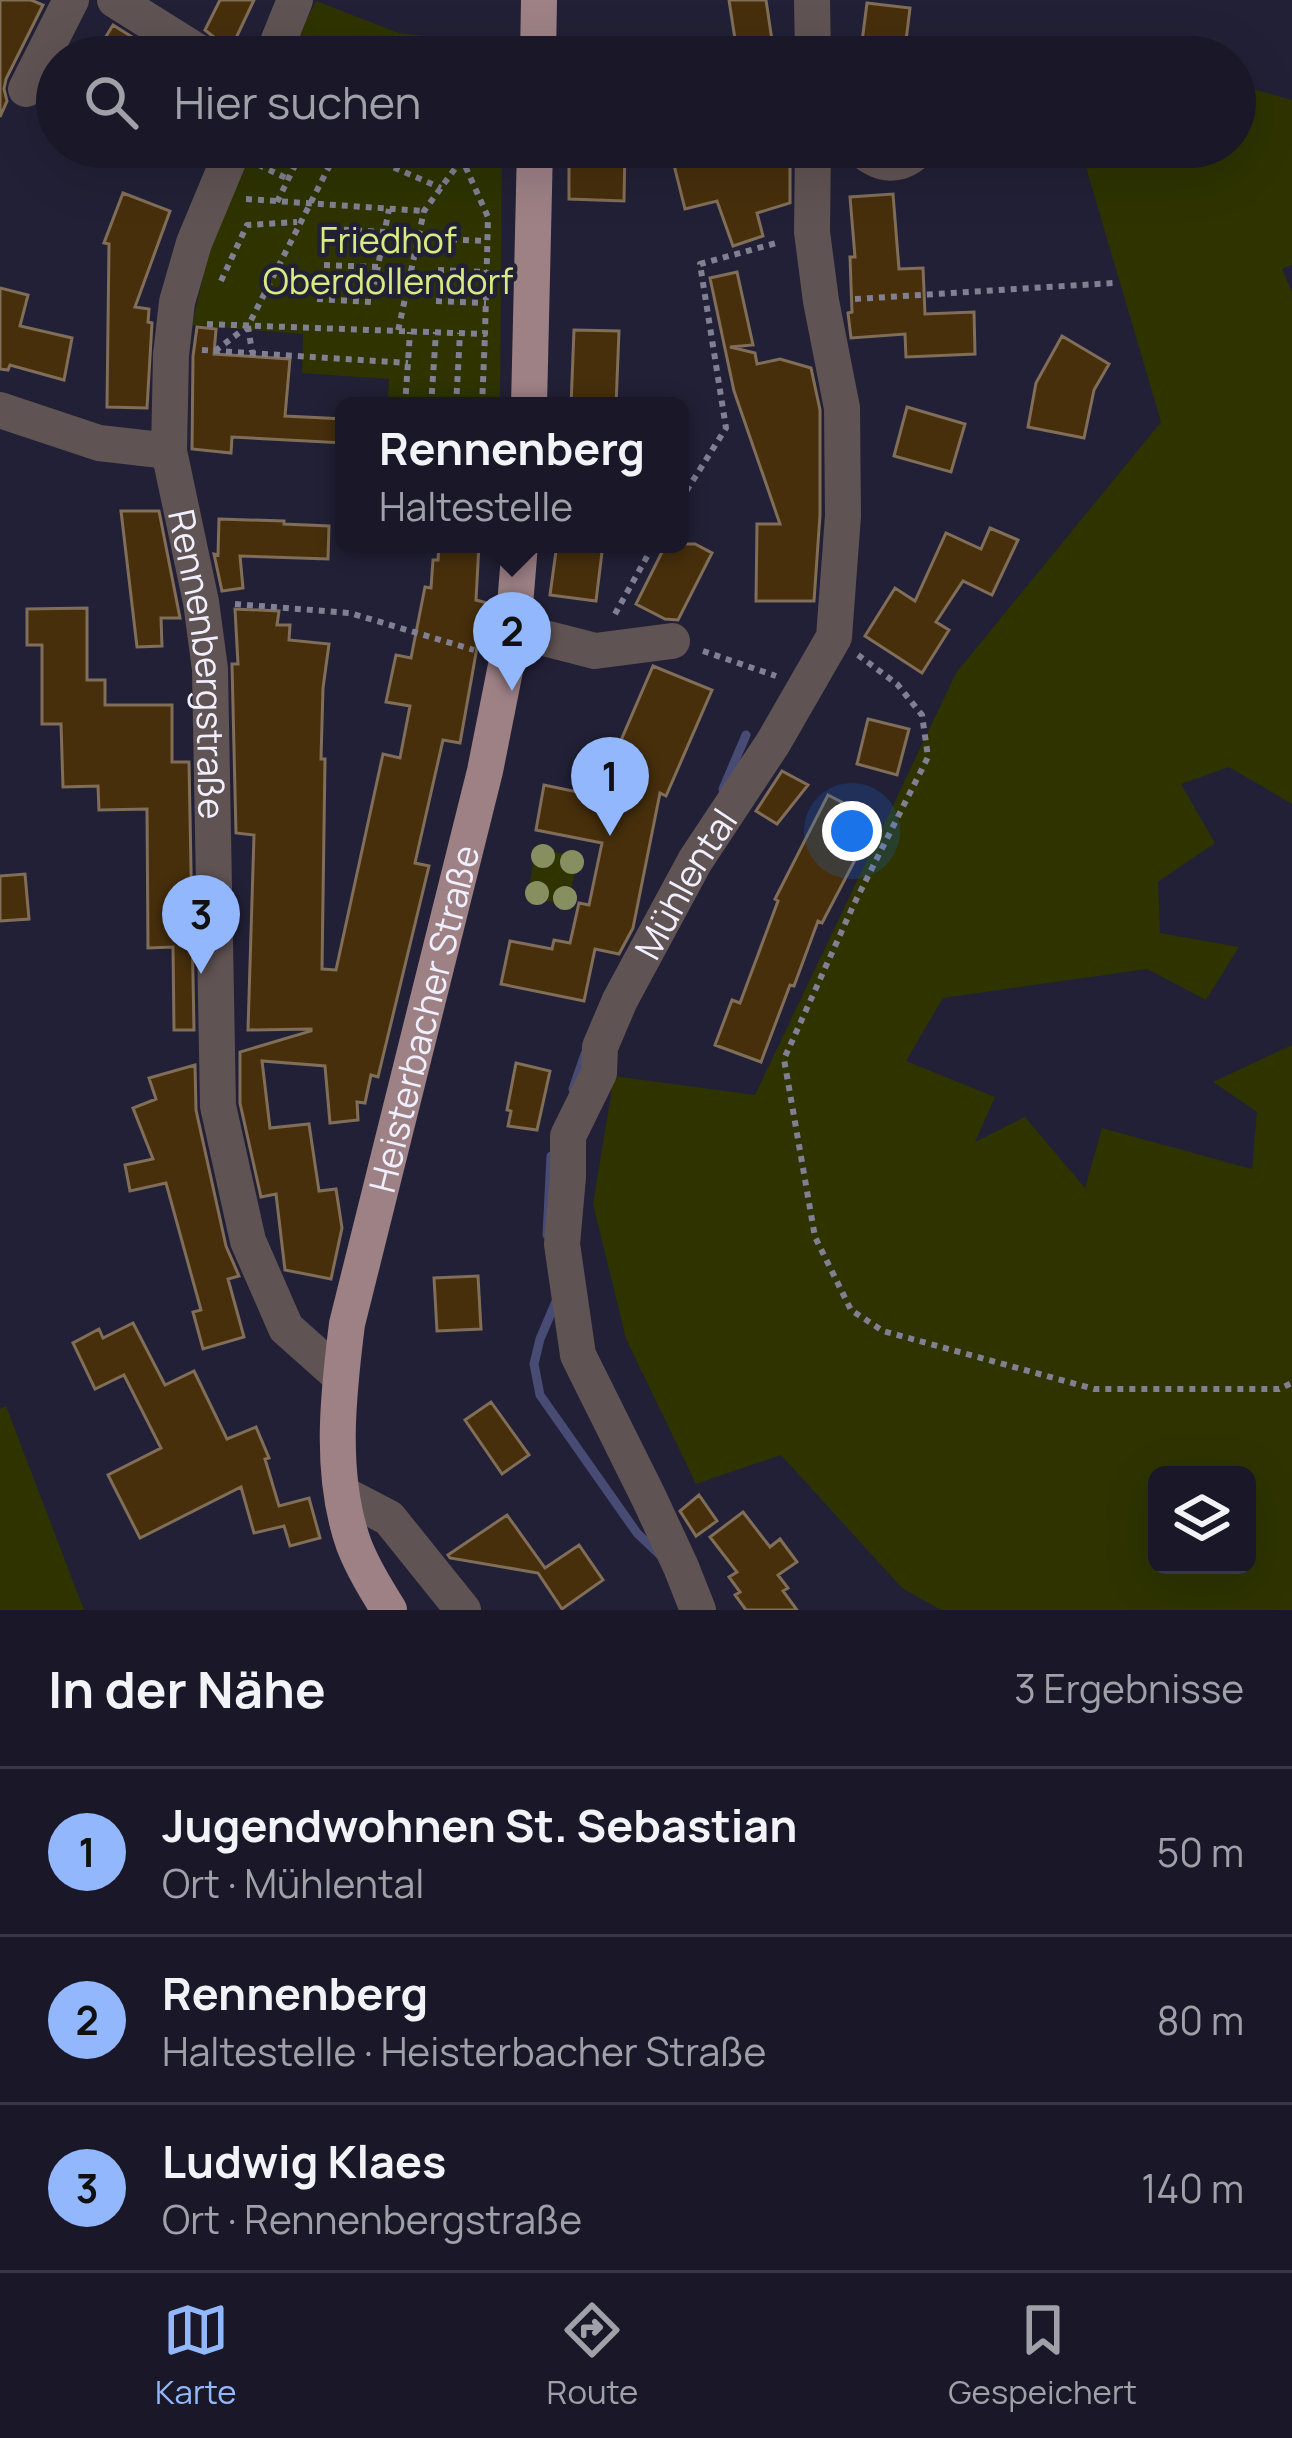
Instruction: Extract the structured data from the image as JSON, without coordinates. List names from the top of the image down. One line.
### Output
{"streets":{"main road":["Heisterbacher Straße"],"street":["Rennenbergstraße","Mühlental"]},"crossings":[["Rennenbergstraße","Heisterbacher Straße"]],"parks":["Friedhof Oberdollendorf"],"page":{"search":"Hier suchen","popup":["Rennenberg","Haltestelle"],"pins":["2","1","3"],"heading":["In der Nähe","3 Ergebnisse"],"list":[{"mark":"1","name":"Jugendwohnen St. Sebastian","note":"Ort · Mühlental","value":"50 m"},{"mark":"2","name":"Rennenberg","note":"Haltestelle · Heisterbacher Straße","value":"80 m"},{"mark":"3","name":"Ludwig Klaes","note":"Ort · Rennenbergstraße","value":"140 m"}],"nav":["Karte","Route","Gespeichert"]}}
